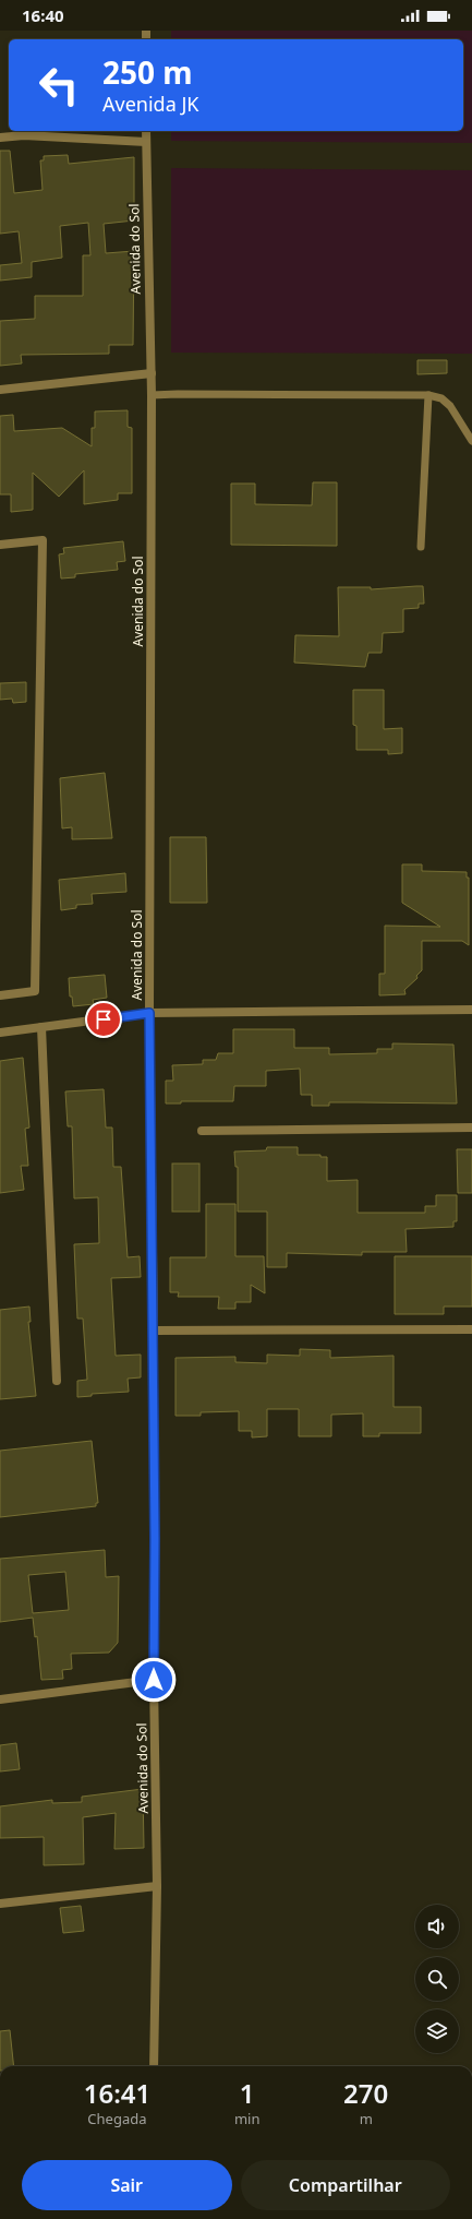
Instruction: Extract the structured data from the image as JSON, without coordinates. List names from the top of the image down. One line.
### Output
{"streets":{"street":["Avenida do Sol"]},"page":{"status":"16:40","turn":["250 m","Avenida JK"],"eta":["16:41","Chegada","1","min","270","m"],"buttons":["Sair","Compartilhar"]}}
